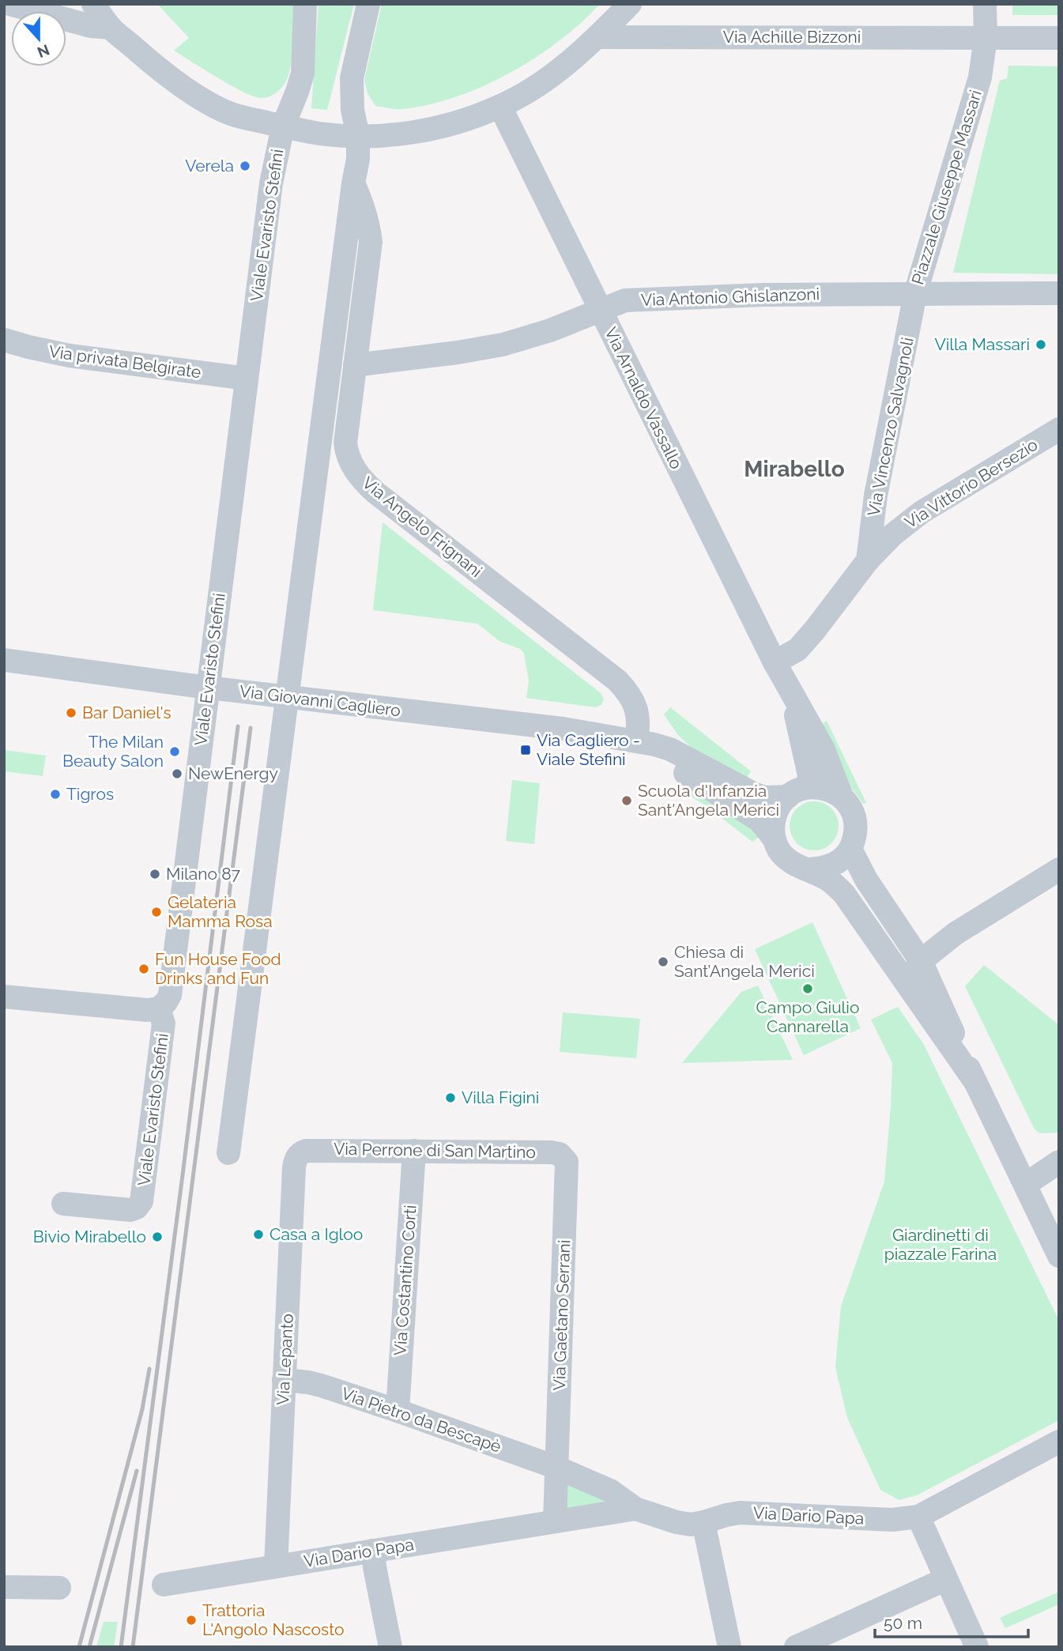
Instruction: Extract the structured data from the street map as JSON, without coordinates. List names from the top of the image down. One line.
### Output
{"streets":{"street":["Via Achille Bizzoni","Piazzale Giuseppe Massari","Viale Evaristo Stefini","Via Antonio Ghislanzoni","Via privata Belgirate","Via Arnaldo Vassallo","Via Vincenzo Salvagnoli","Via Vittorio Bersezio","Via Angelo Frignani","Via Giovanni Cagliero","Via Perrone di San Martino","Via Costantino Corti","Via Gaetano Serrani","Via Lepanto","Via Pietro da Bescapè","Via Dario Papa"]},"crossings":[["Via Achille Bizzoni","Piazzale Giuseppe Massari"],["Piazzale Giuseppe Massari","Via Antonio Ghislanzoni"],["Piazzale Giuseppe Massari","Via Vincenzo Salvagnoli"],["Viale Evaristo Stefini","Via privata Belgirate"],["Viale Evaristo Stefini","Via Giovanni Cagliero"],["Via Antonio Ghislanzoni","Via Arnaldo Vassallo"],["Via Antonio Ghislanzoni","Via Vincenzo Salvagnoli"],["Via Antonio Ghislanzoni","Via Angelo Frignani"],["Via Arnaldo Vassallo","Via Vittorio Bersezio"],["Via Arnaldo Vassallo","Via Giovanni Cagliero"],["Via Vincenzo Salvagnoli","Via Vittorio Bersezio"],["Via Angelo Frignani","Via Giovanni Cagliero"],["Via Perrone di San Martino","Via Costantino Corti"],["Via Perrone di San Martino","Via Gaetano Serrani"],["Via Perrone di San Martino","Via Lepanto"],["Via Costantino Corti","Via Pietro da Bescapè"],["Via Gaetano Serrani","Via Pietro da Bescapè"],["Via Gaetano Serrani","Via Dario Papa"],["Via Lepanto","Via Pietro da Bescapè"],["Via Lepanto","Via Dario Papa"],["Via Pietro da Bescapè","Via Dario Papa"]],"districts":["Mirabello"],"parks":["Giardinetti di piazzale Farina"],"places":{"other":["Verela","Villa Massari","Bar Daniel's","The Milan Beauty Salon","NewEnergy","Tigros","Scuola d'Infanzia Sant'Angela Merici","Milano 87","Gelateria Mamma Rosa","Chiesa di Sant’Angela Merici","Fun House Food Drinks and Fun","Campo Giulio Cannarella","Villa Figini","Casa a Igloo","Bivio Mirabello","Trattoria L'Angolo Nascosto"],"transit":["Via Cagliero - Viale Stefini"]},"scale_bar":"50 m","north":"bottom"}
